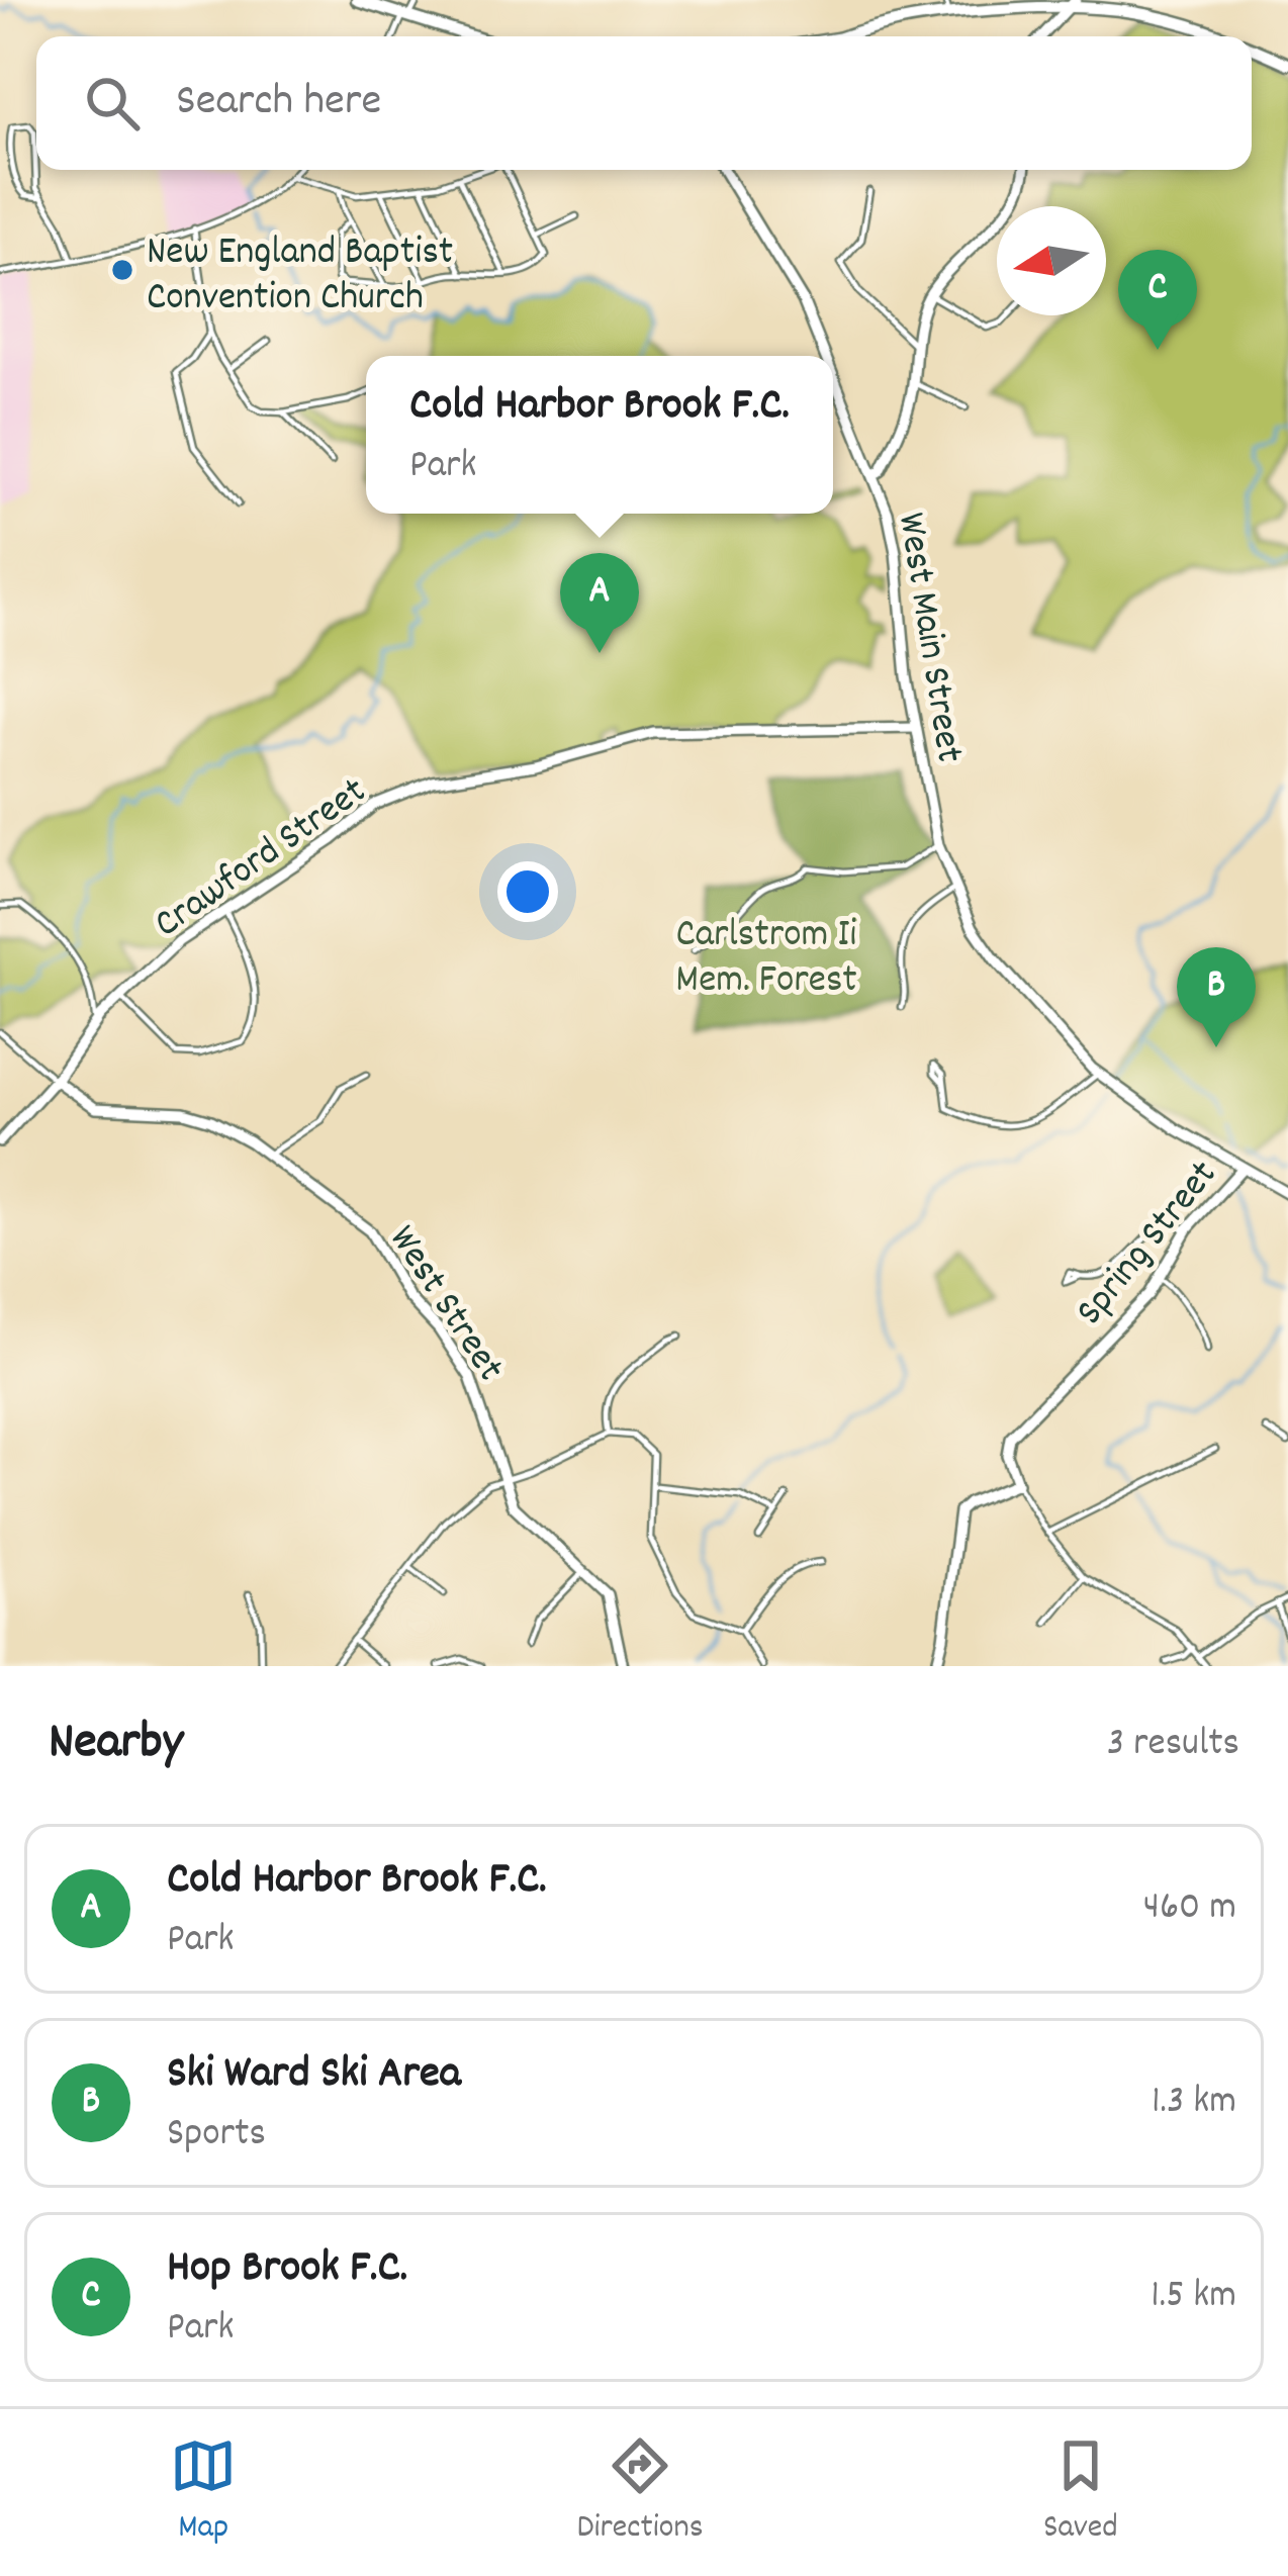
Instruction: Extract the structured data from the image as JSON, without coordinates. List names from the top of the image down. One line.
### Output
{"streets":{"street":["West Main Street","Crawford Street","Spring Street","West Street"]},"crossings":[["West Main Street","Crawford Street"],["West Main Street","Spring Street"],["Crawford Street","West Street"]],"parks":["Carlstrom Ii Mem. Forest"],"places":["New England Baptist Convention Church"],"north":"left","page":{"search":"Search here","pins":["C","A","B"],"popup":["Cold Harbor Brook F.C.","Park"],"heading":["Nearby","3 results"],"list":[{"mark":"A","name":"Cold Harbor Brook F.C.","note":"Park","value":"460 m"},{"mark":"B","name":"Ski Ward Ski Area","note":"Sports","value":"1.3 km"},{"mark":"C","name":"Hop Brook F.C.","note":"Park","value":"1.5 km"}],"nav":["Map","Directions","Saved"]}}
